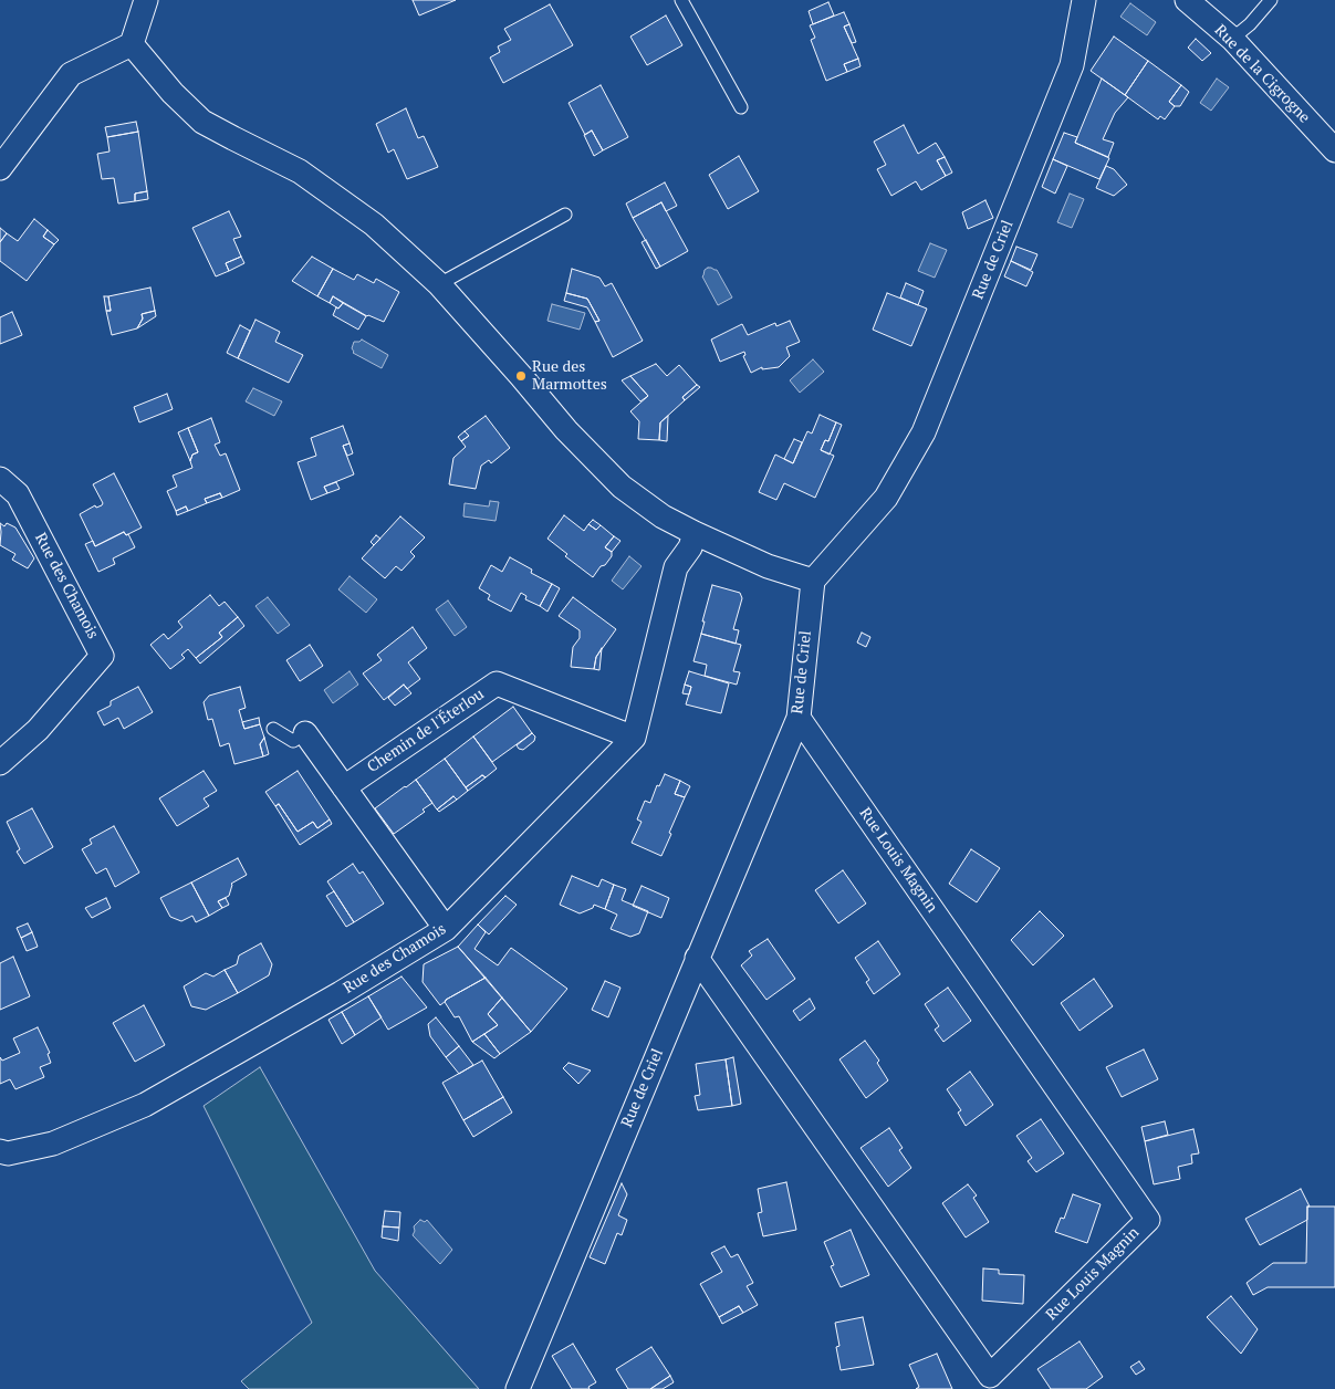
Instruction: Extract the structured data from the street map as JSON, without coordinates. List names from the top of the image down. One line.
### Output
{"streets":{"street":["Rue de la Cigrogne","Rue de Criel","Rue des Chamois","Chemin de l'Éterlou","Rue Louis Magnin"]},"crossings":[["Rue de Criel","Rue Louis Magnin"],["Rue des Chamois","Chemin de l'Éterlou"]],"places":["Rue des Marmottes"]}
